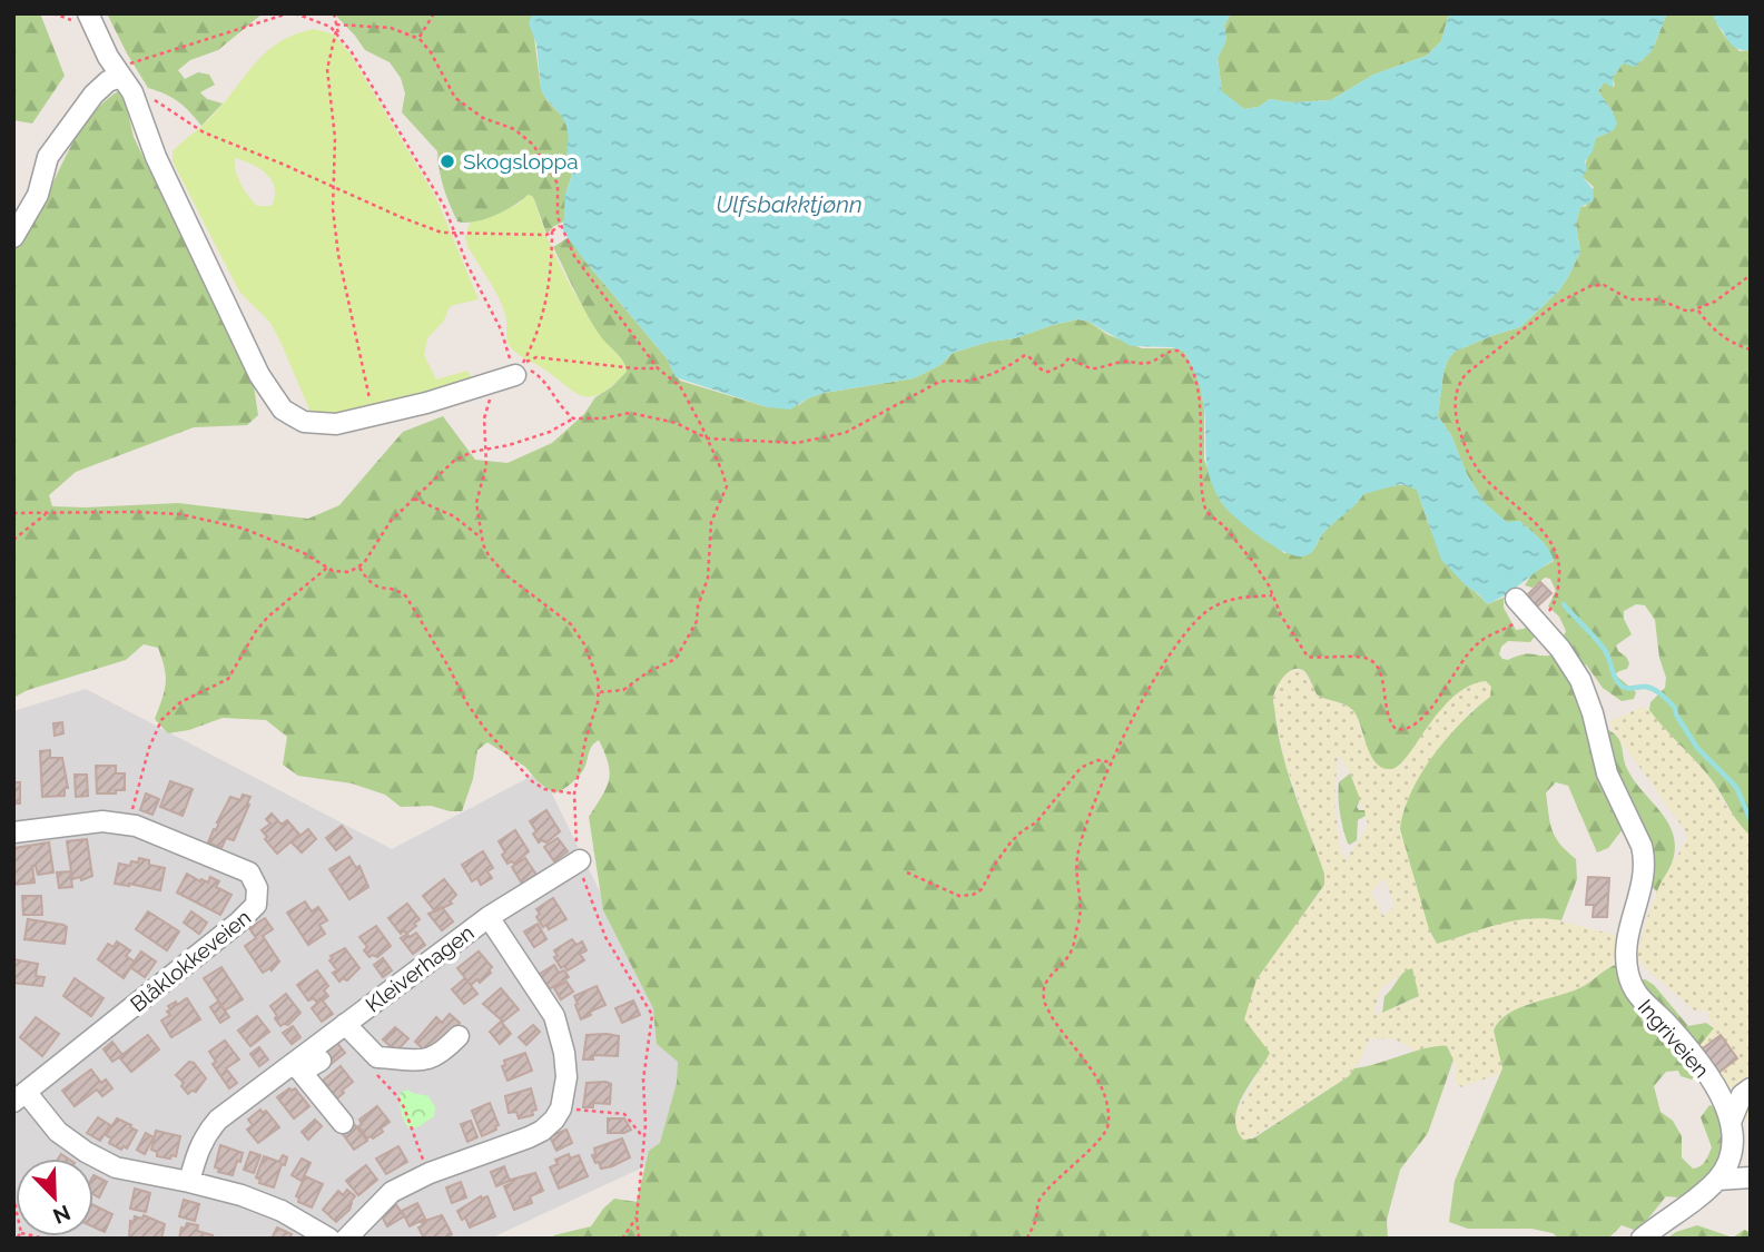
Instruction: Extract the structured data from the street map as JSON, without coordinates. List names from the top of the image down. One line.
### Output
{"streets":{"street":["Blåklokkeveien","Kleiverhagen","Ingriveien"]},"water":["Ulfsbakktjønn"],"places":["Skogsloppa"],"north":"bottom right"}
